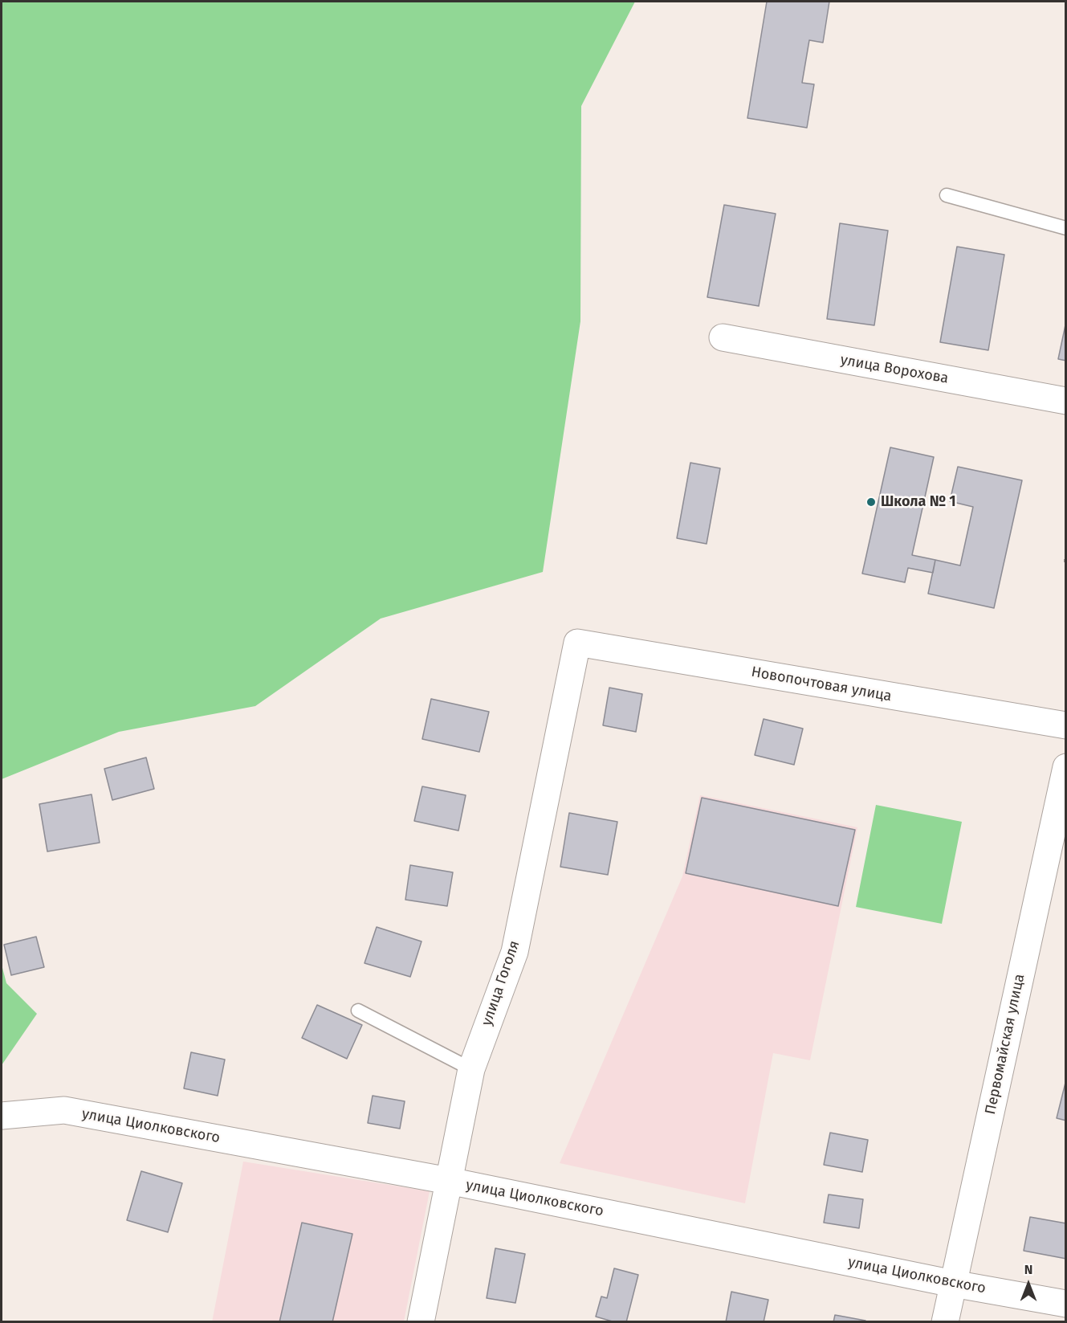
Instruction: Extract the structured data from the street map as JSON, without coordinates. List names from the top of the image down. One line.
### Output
{"streets":{"street":["улица Ворохова","Новопочтовая улица","улица Гоголя","Первомайская улица","улица Циолковского"]},"crossings":[["Новопочтовая улица","улица Гоголя"],["улица Гоголя","улица Циолковского"],["Первомайская улица","улица Циолковского"]],"places":["Школа № 1"],"north":"top"}
